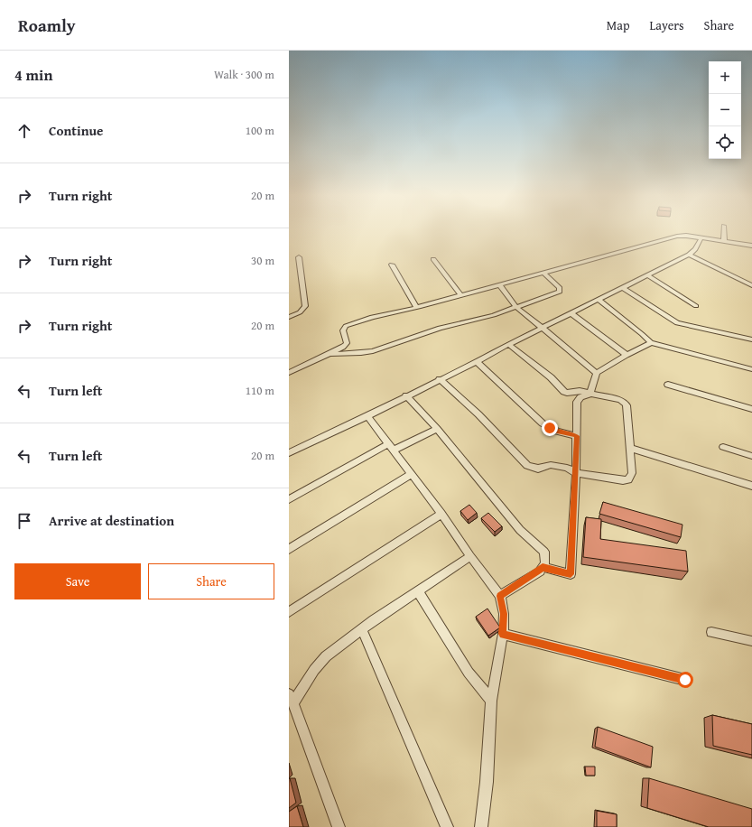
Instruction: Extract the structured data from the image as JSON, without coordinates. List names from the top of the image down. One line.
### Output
{"page":{"header":"Roamly","nav":["Map","Layers","Share"],"heading":["4 min","Walk · 300 m"],"map_buttons":["+","−"],"list":[["Continue","100 m"],["Turn right","20 m"],["Turn right","30 m"],["Turn right","20 m"],["Turn left","110 m"],["Turn left","20 m"],"Arrive at destination"],"buttons":["Save","Share"]}}
